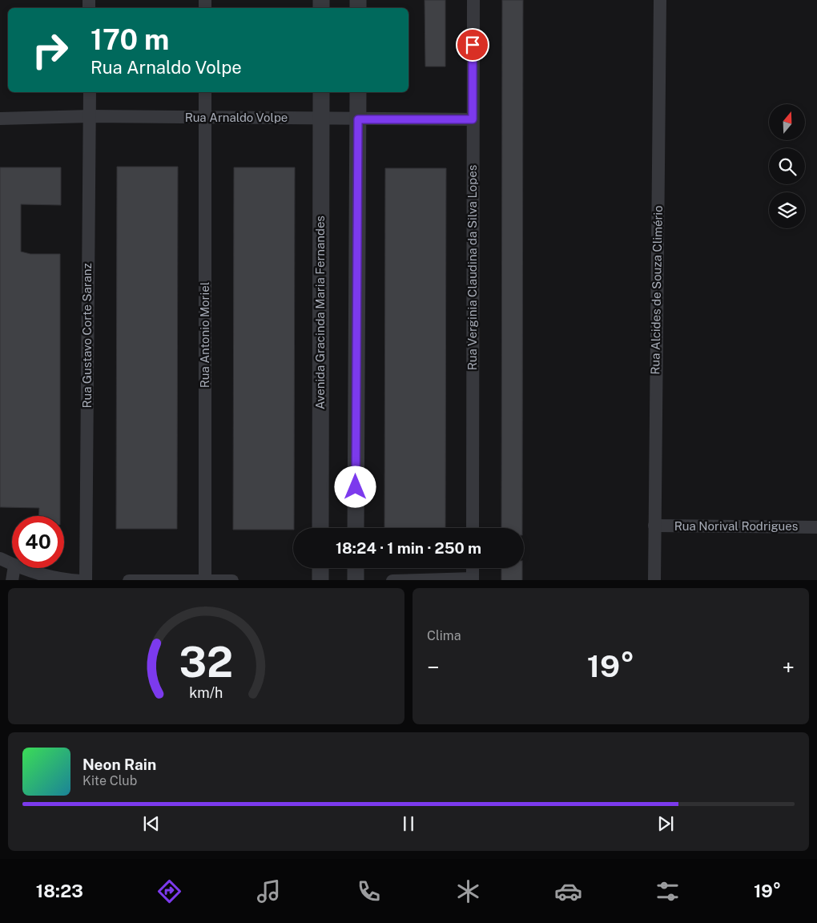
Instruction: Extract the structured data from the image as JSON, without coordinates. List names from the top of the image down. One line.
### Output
{"streets":{"street":["Rua Arnaldo Volpe","Rua Verginia Claudina da Silva Lopes","Rua Alcides de Souza Climério","Avenida Gracinda Maria Fernandes","Rua Antonio Moriel","Rua Gustavo Corte Saranz","Rua Norival Rodrigues"]},"crossings":[["Rua Arnaldo Volpe","Rua Verginia Claudina da Silva Lopes"],["Rua Arnaldo Volpe","Avenida Gracinda Maria Fernandes"],["Rua Arnaldo Volpe","Rua Antonio Moriel"],["Rua Arnaldo Volpe","Rua Gustavo Corte Saranz"],["Rua Alcides de Souza Climério","Rua Norival Rodrigues"]],"north":"top","page":{"turn":["170 m","Rua Arnaldo Volpe"],"limit":"40","trip":"18:24 · 1 min · 250 m","tile":"Clima","heat":["−","19°","+"],"song":["Neon Rain","Kite Club"],"tabs":["18:23","19°"],"gauge":["32","km/h"]}}
